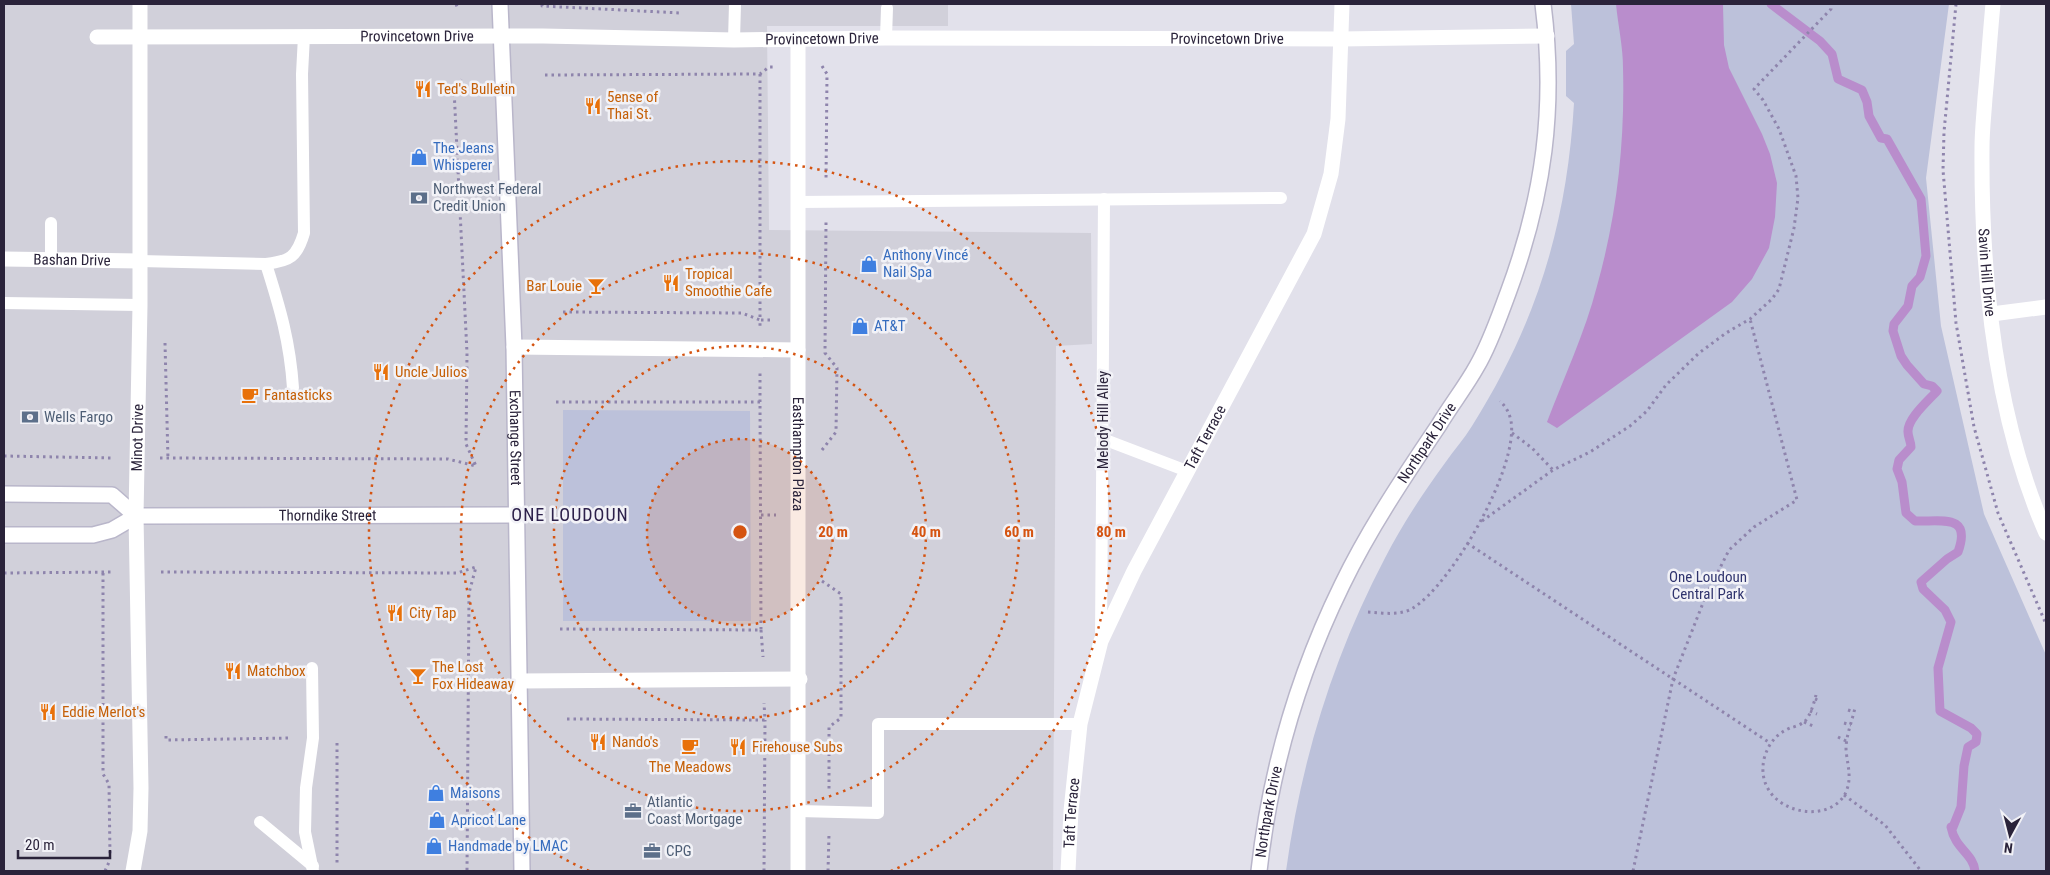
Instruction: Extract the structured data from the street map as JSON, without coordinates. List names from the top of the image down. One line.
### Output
{"streets":{"street":["Provincetown Drive","Bashan Drive","Savin Hill Drive","Taft Terrace","Exchange Street","Minot Drive","Northpark Drive","Easthampton Plaza","Thorndike Street"],"lane":["Melody Hill Alley"]},"crossings":[["Provincetown Drive","Taft Terrace"],["Provincetown Drive","Exchange Street"],["Provincetown Drive","Minot Drive"],["Provincetown Drive","Northpark Drive"],["Provincetown Drive","Easthampton Plaza"],["Bashan Drive","Minot Drive"],["Melody Hill Alley","Taft Terrace"],["Exchange Street","Thorndike Street"],["Minot Drive","Thorndike Street"]],"districts":["ONE LOUDOUN"],"parks":["One Loudoun Central Park"],"places":{"restaurant":["Ted's Bulletin","5ense of Thai St.","Tropical Smoothie Cafe","Uncle Julios","City Tap","Matchbox","Eddie Merlot's","Nando's","Firehouse Subs"],"shop":["The Jeans Whisperer","Anthony Vincé Nail Spa","AT&T","Maisons","Apricot Lane","Handmade by LMAC"],"bank":["Northwest Federal Credit Union","Wells Fargo"],"bar":["Bar Louie","The Lost Fox Hideaway"],"cafe":["Fantasticks","The Meadows"],"office":["Atlantic Coast Mortgage","CPG"]},"scale_bar":"20 m","north":"bottom","rings":["20 m","40 m","60 m","80 m"]}
